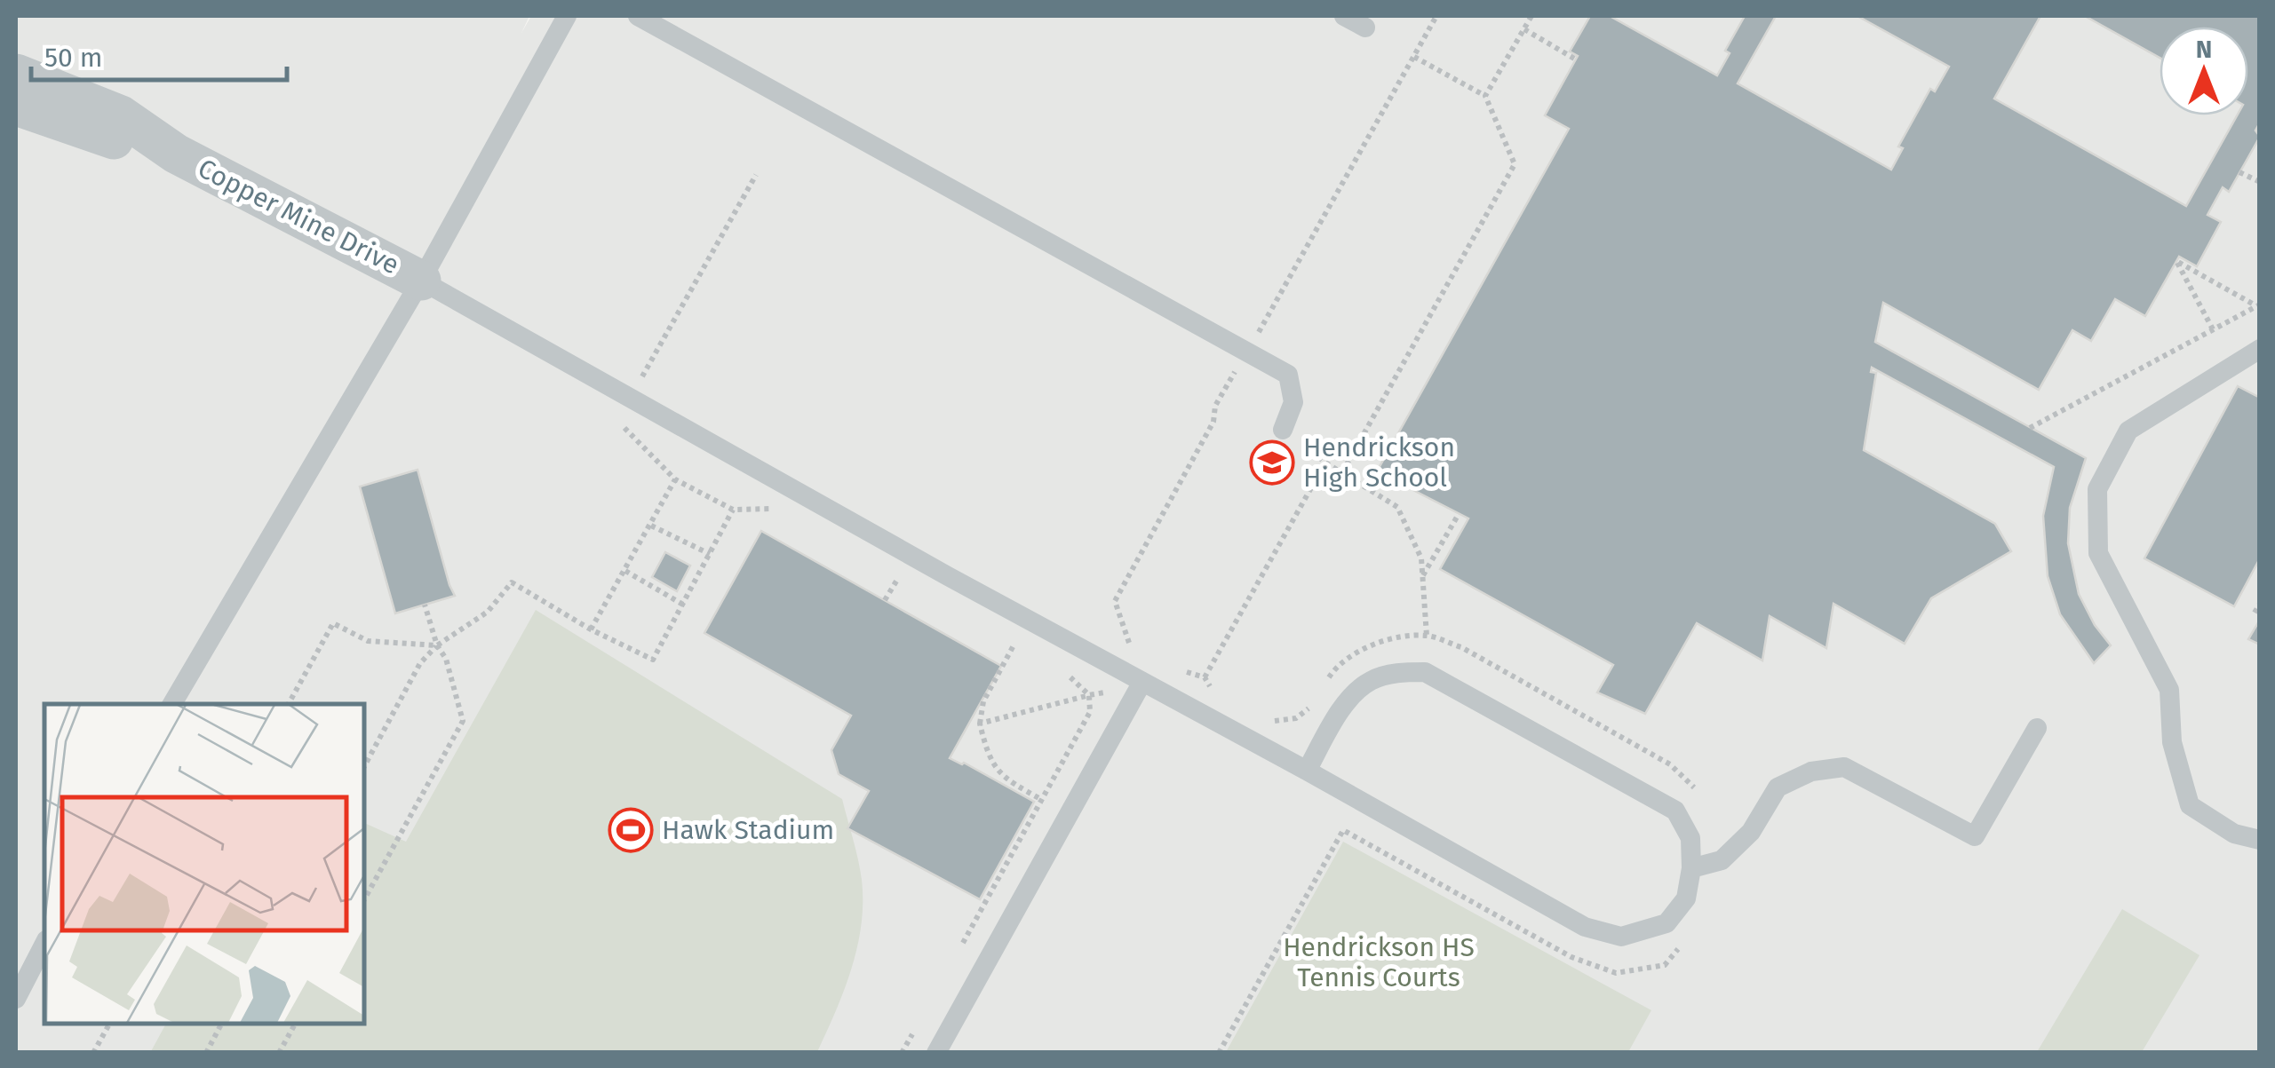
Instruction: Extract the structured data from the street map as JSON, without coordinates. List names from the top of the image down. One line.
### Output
{"streets":{"street":["Copper Mine Drive"]},"parks":["Hendrickson HS Tennis Courts"],"places":{"school or university":["Hendrickson High School"],"sports":["Hawk Stadium"]},"scale_bar":"50 m","north":"top"}
